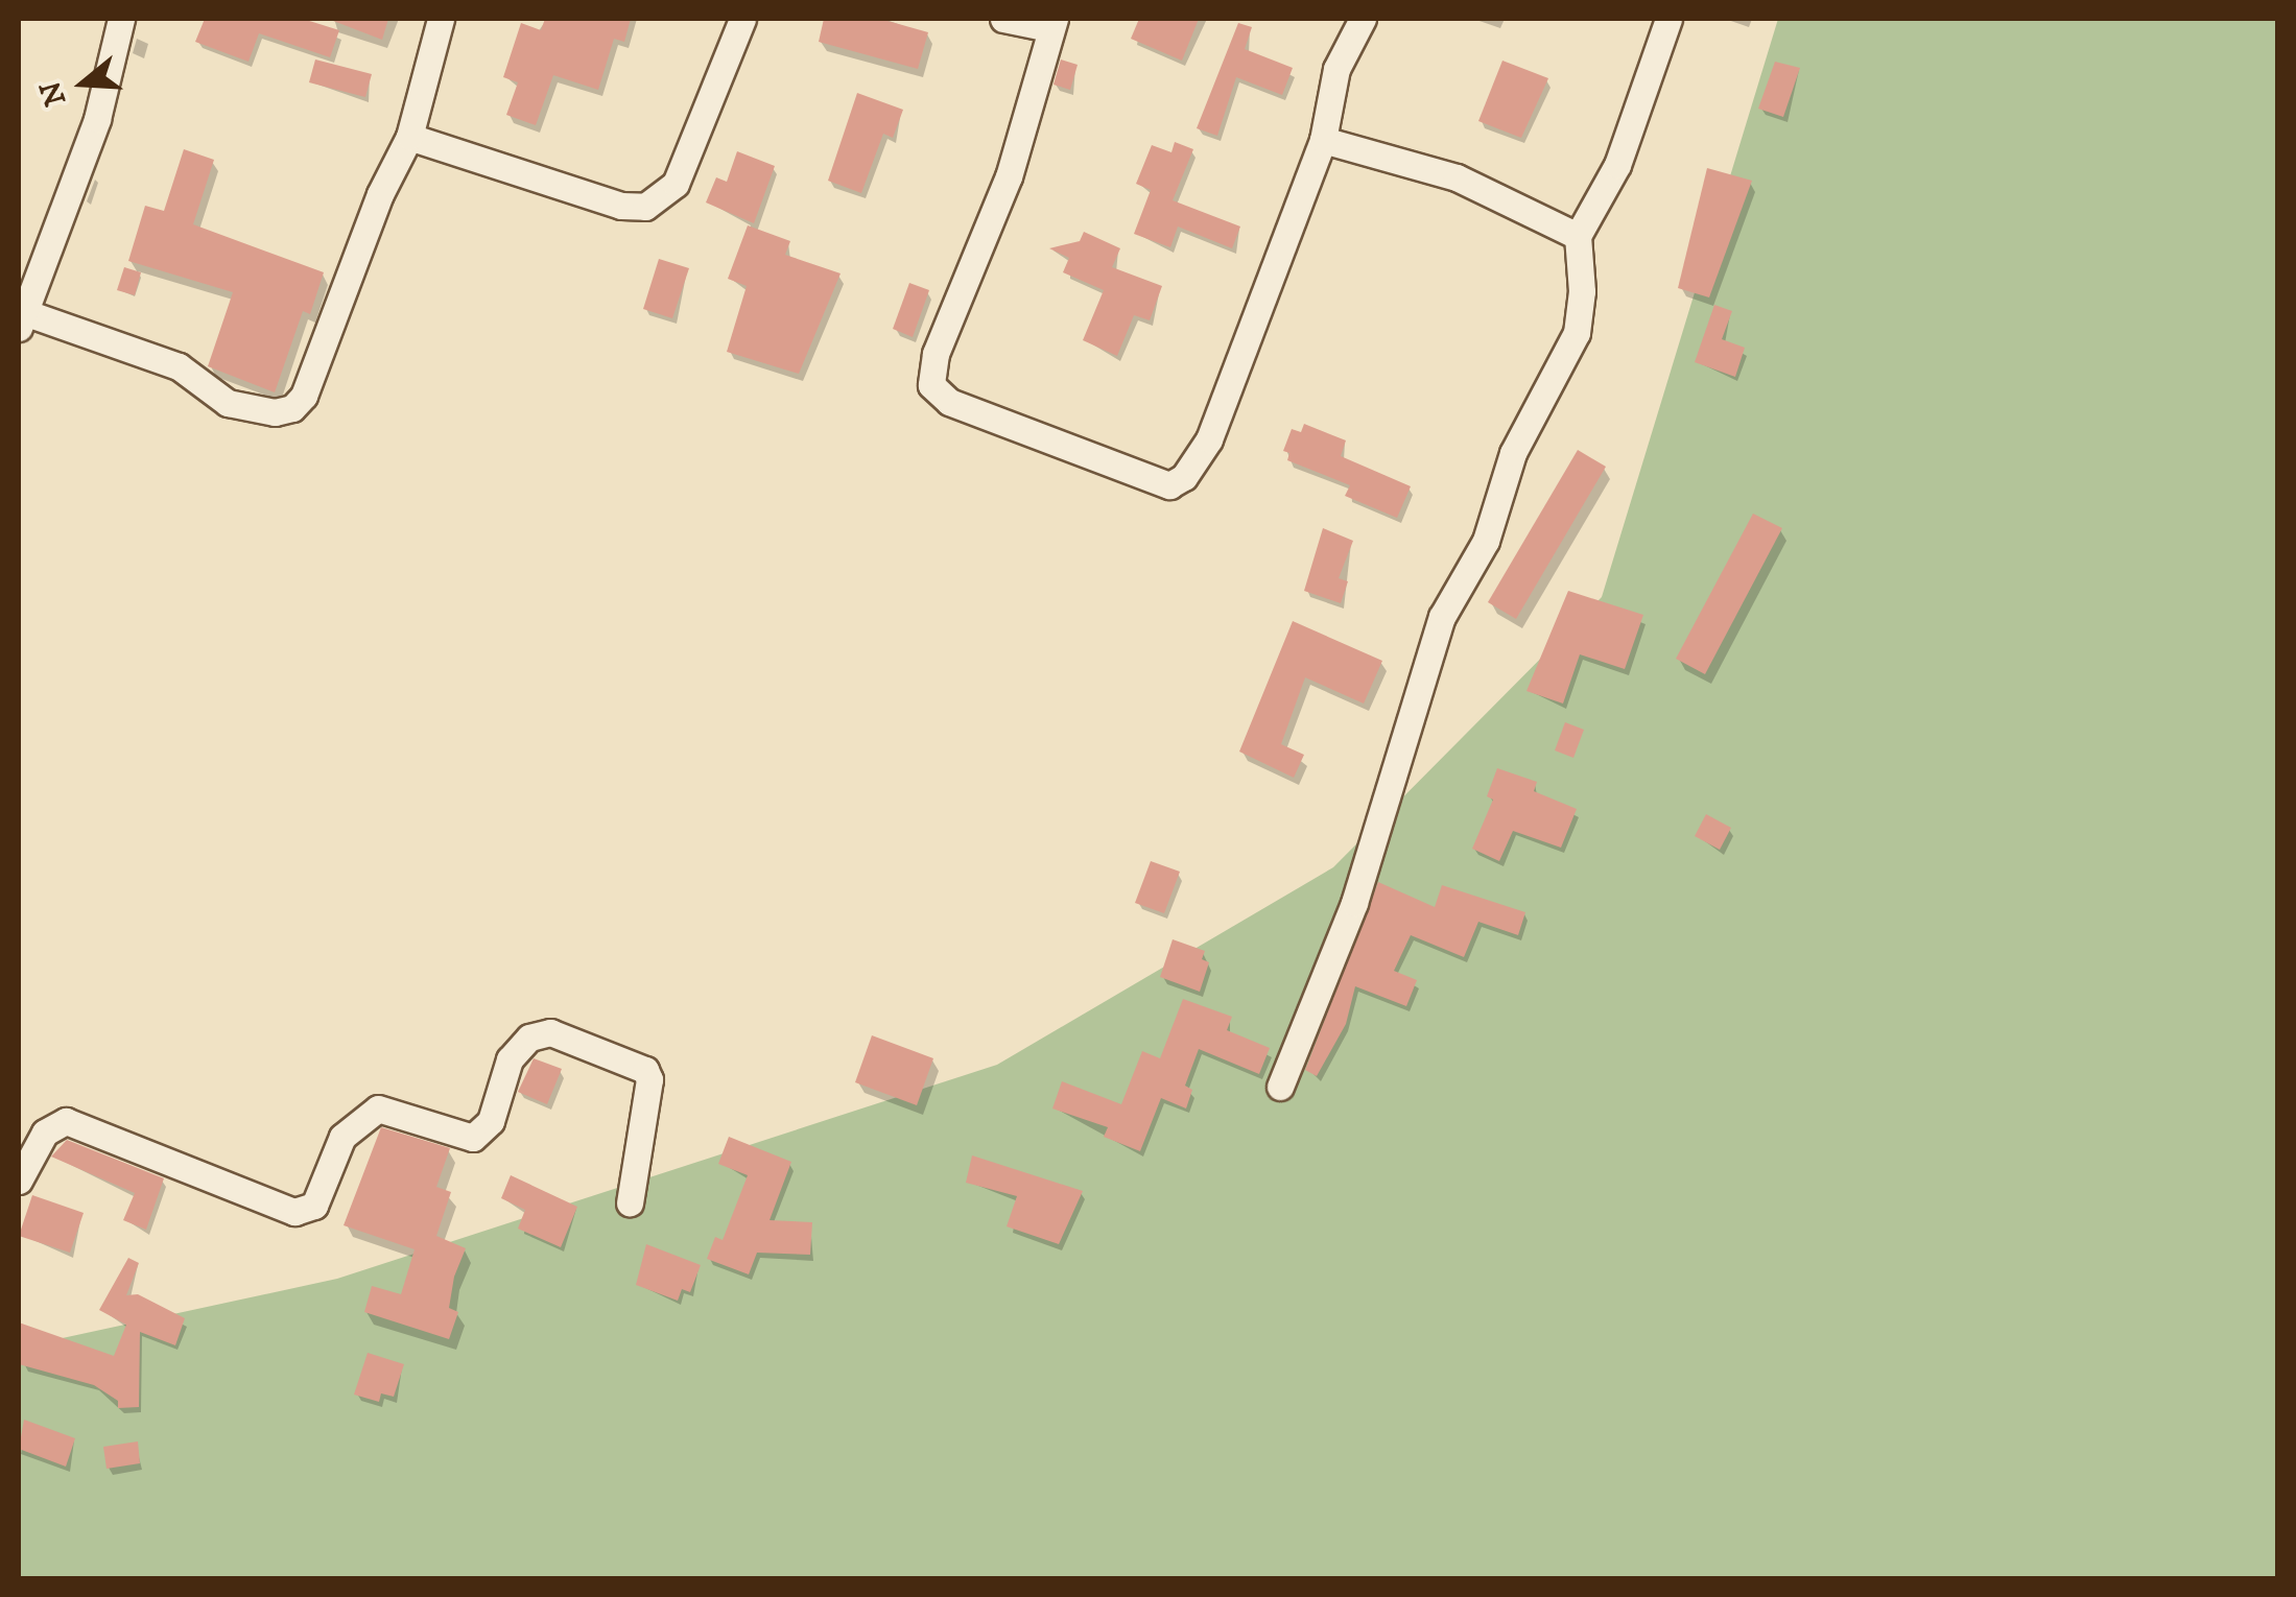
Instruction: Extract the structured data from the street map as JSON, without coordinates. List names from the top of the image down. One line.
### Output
{"north":"left"}
